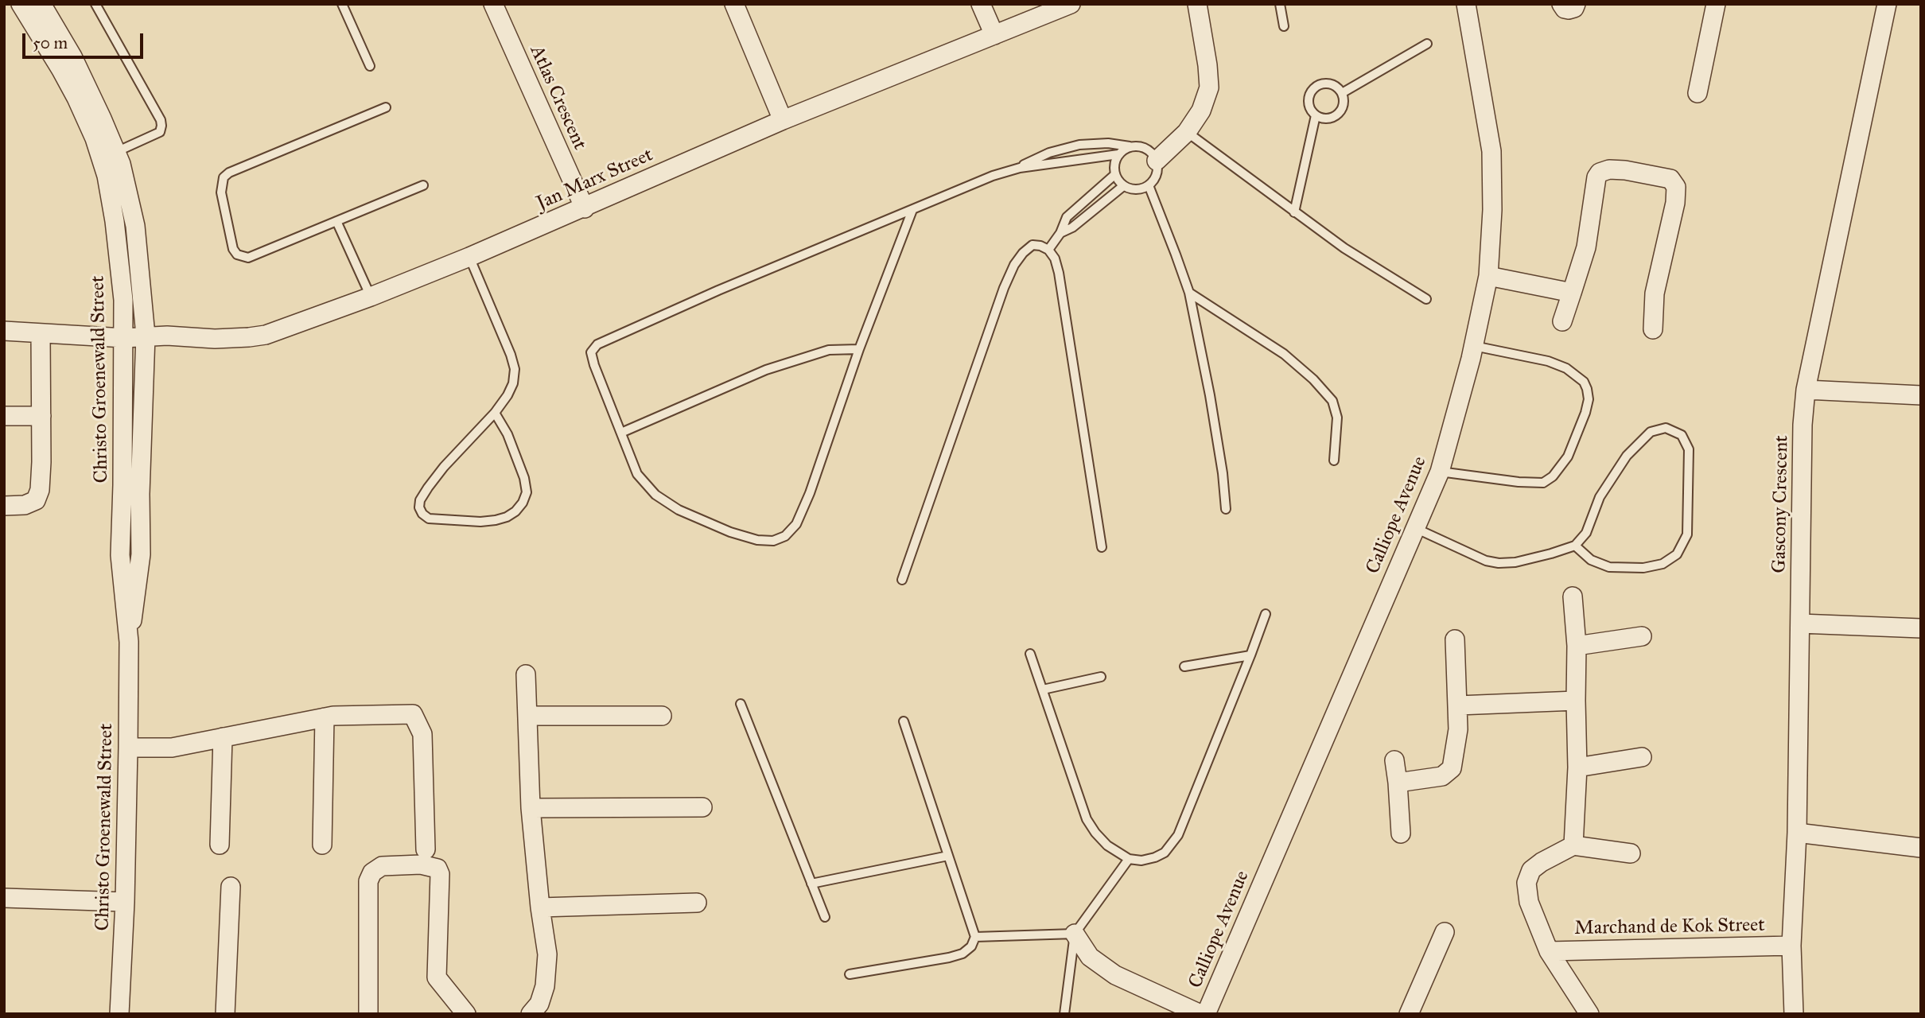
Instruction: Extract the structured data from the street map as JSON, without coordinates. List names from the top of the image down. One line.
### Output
{"streets":{"street":["Atlas Crescent","Jan Marx Street","Christo Groenewald Street","Gascony Crescent","Calliope Avenue","Marchand de Kok Street"]},"crossings":[["Atlas Crescent","Jan Marx Street"],["Jan Marx Street","Christo Groenewald Street"],["Gascony Crescent","Marchand de Kok Street"]],"scale_bar":"50 m"}
